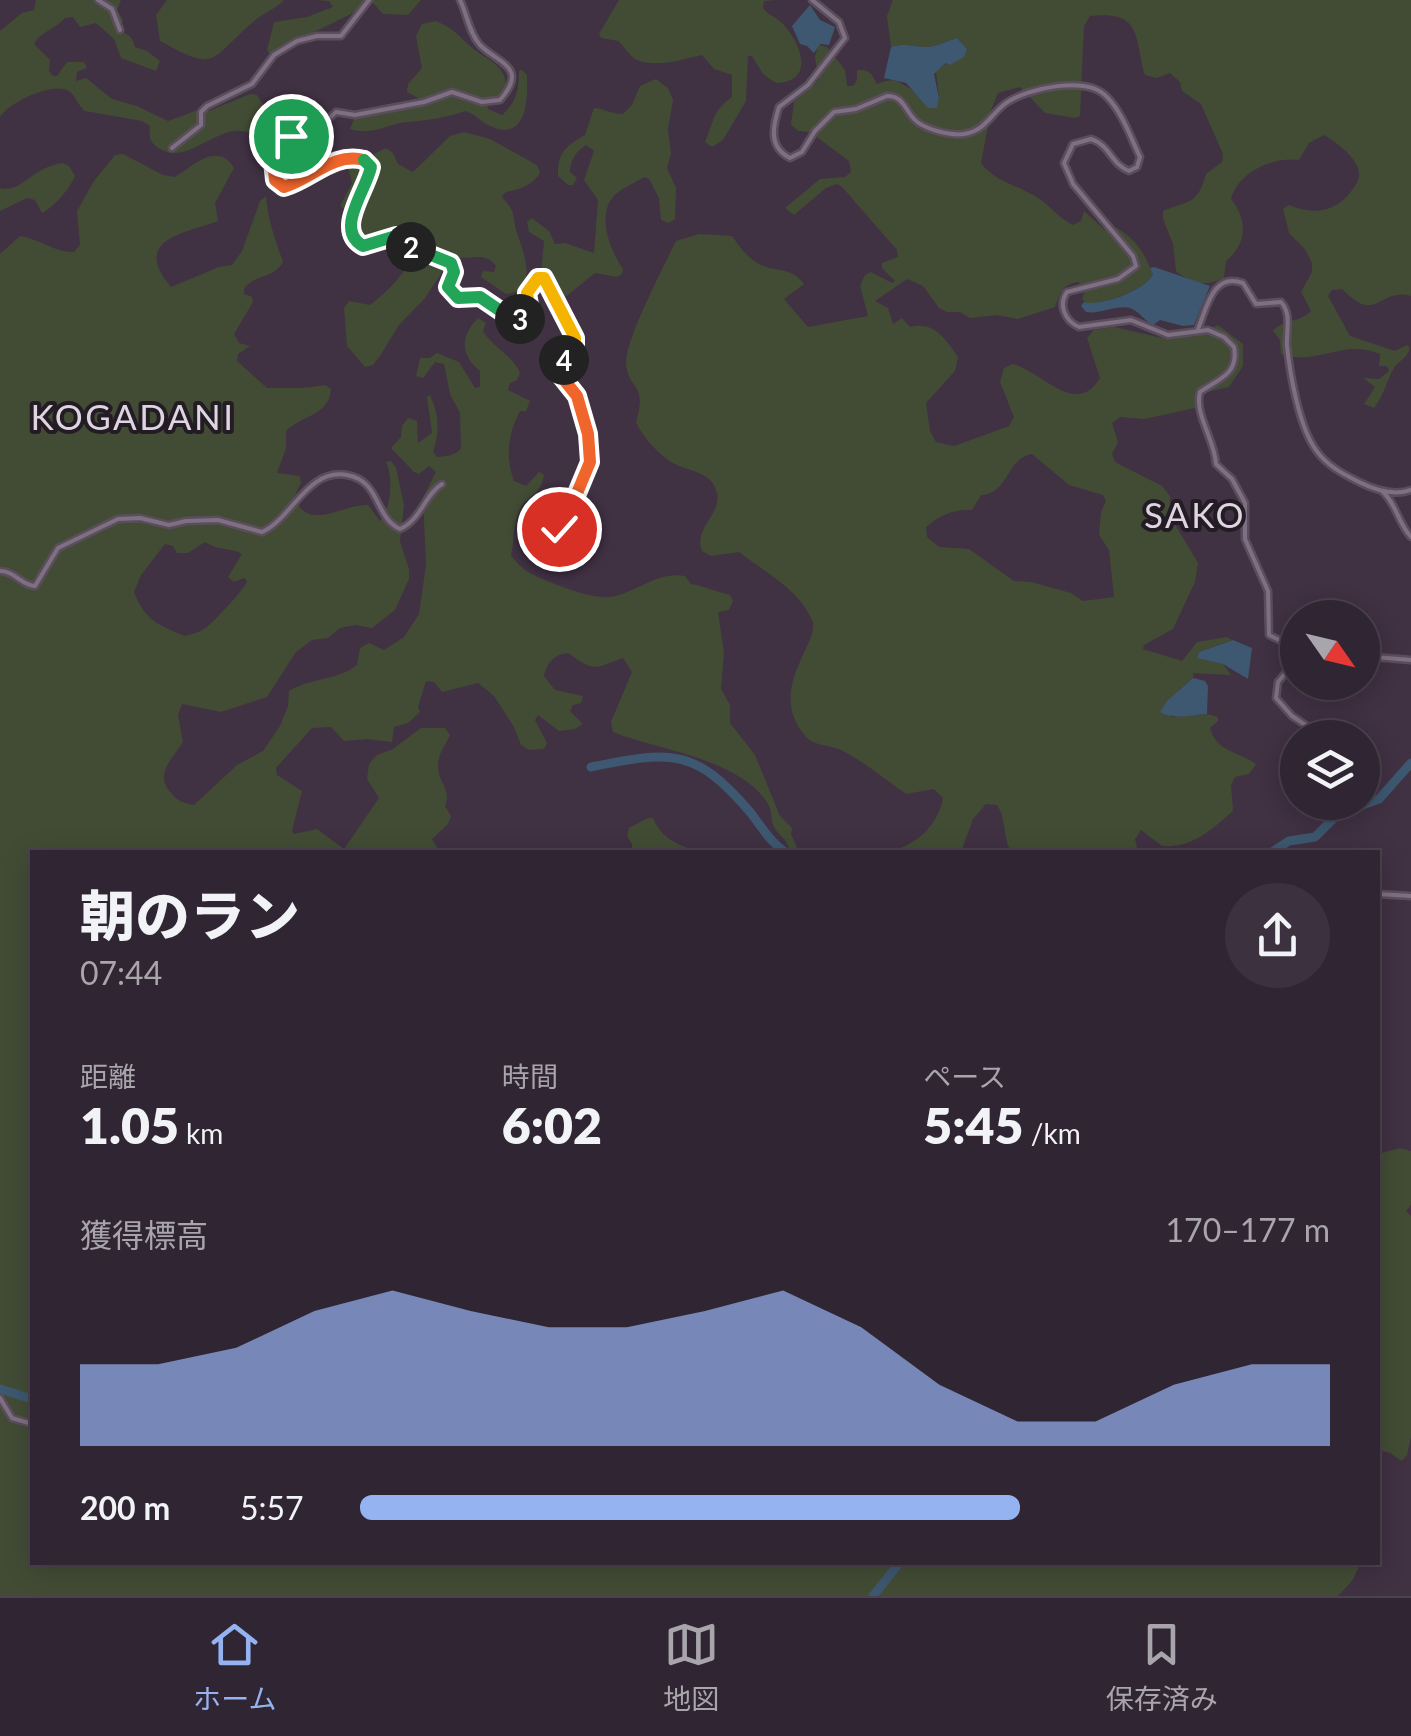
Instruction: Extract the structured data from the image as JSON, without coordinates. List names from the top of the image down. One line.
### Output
{"districts":["KOGADANI","SAKO"],"north":"bottom right","page":{"pins":["2","3","4"],"heading":["朝のラン","07:44"],"stats":[["距離","1.05 km"],["時間","6:02"],["ペース","5:45 /km"]],"chart":["獲得標高","170–177 m"],"list":[{"name":"200 m","note":"5:57"}],"tabs":["ホーム","地図","保存済み"]}}
